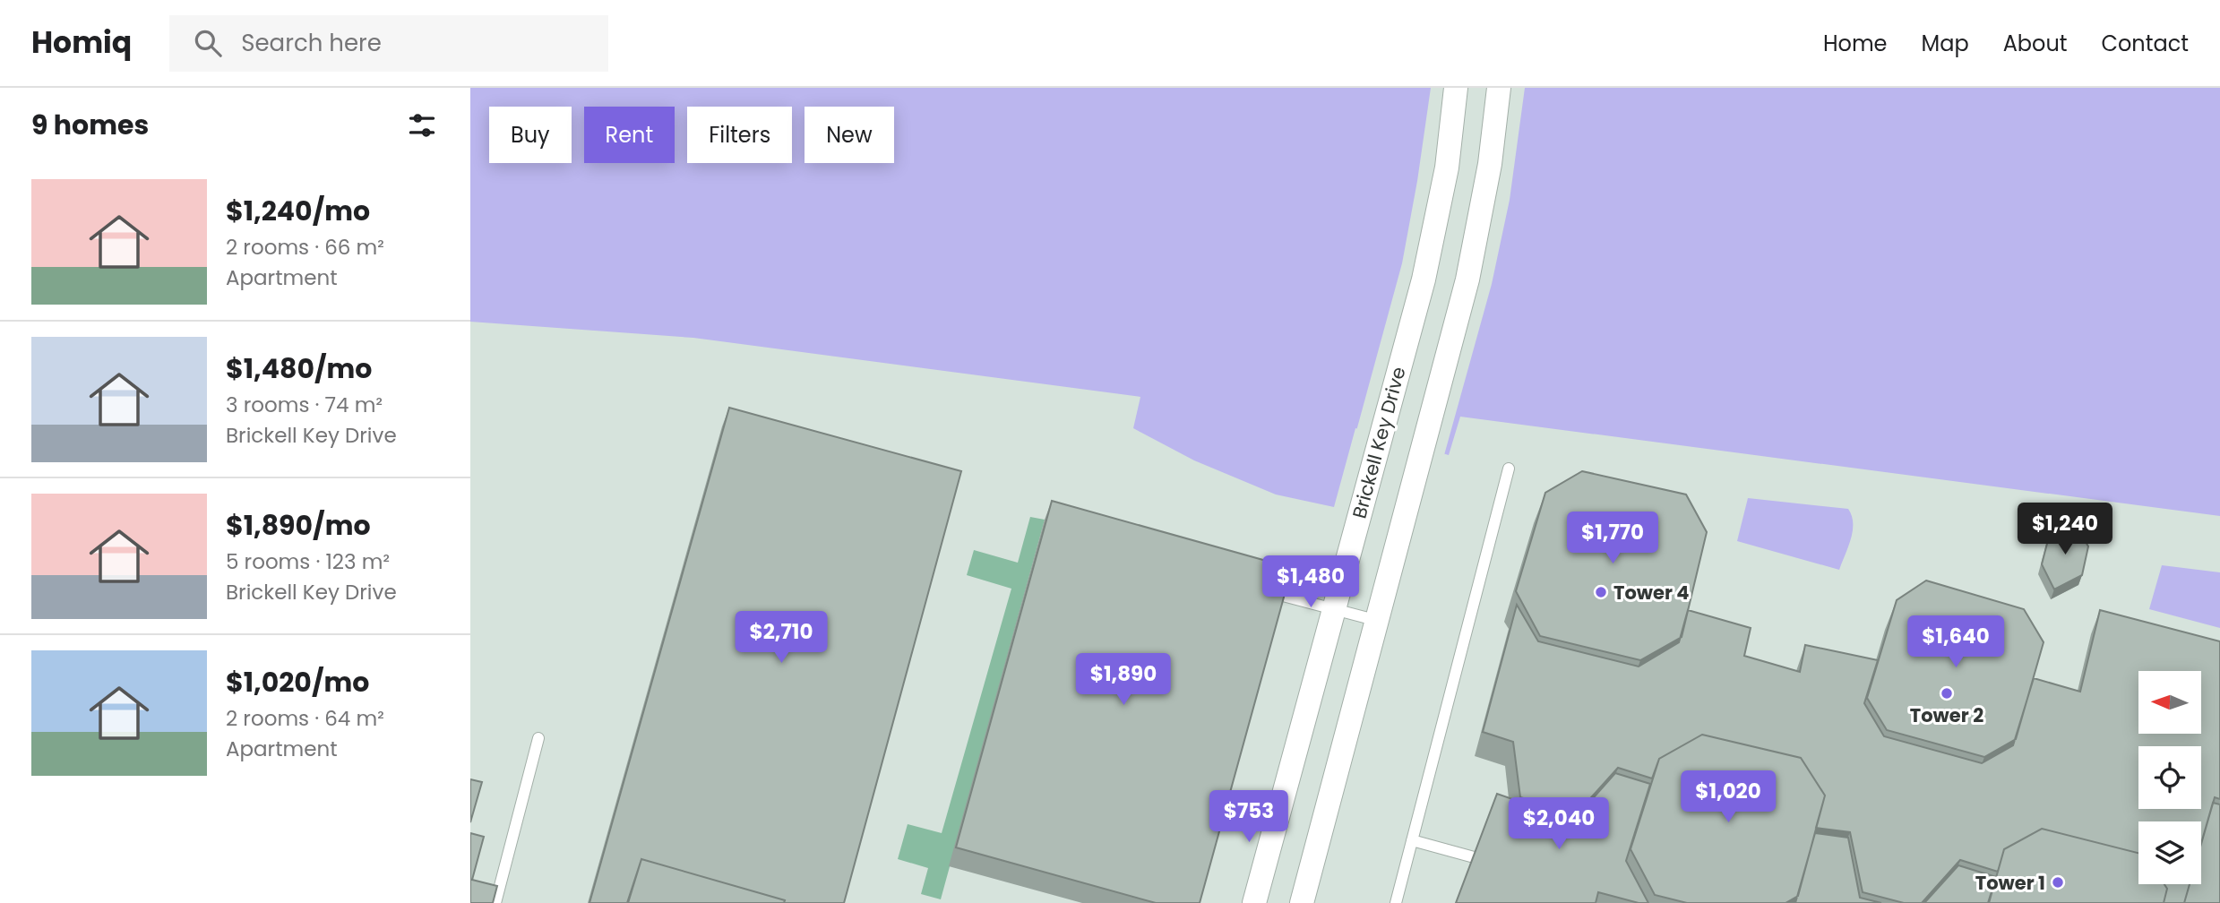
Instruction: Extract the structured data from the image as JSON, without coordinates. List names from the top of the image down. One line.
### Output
{"streets":{"street":["Brickell Key Drive"]},"places":["Tower 4","Tower 2","Tower 1"],"north":"left","page":{"header":"Homiq","search":"Search here","nav":["Home","Map","About","Contact"],"heading":"9 homes","chip":["Buy","Rent","Filters","New"],"list":[{"name":"$1,240/mo","note":"2 rooms · 66 m² · Apartment"},{"name":"$1,480/mo","note":"3 rooms · 74 m² · Brickell Key Drive"},{"name":"$1,890/mo","note":"5 rooms · 123 m² · Brickell Key Drive"},{"name":"$1,020/mo","note":"2 rooms · 64 m² · Apartment"}],"price":["$1,240","$1,770","$1,480","$2,710","$1,640","$1,890","$1,020","$753","$2,040"]}}
